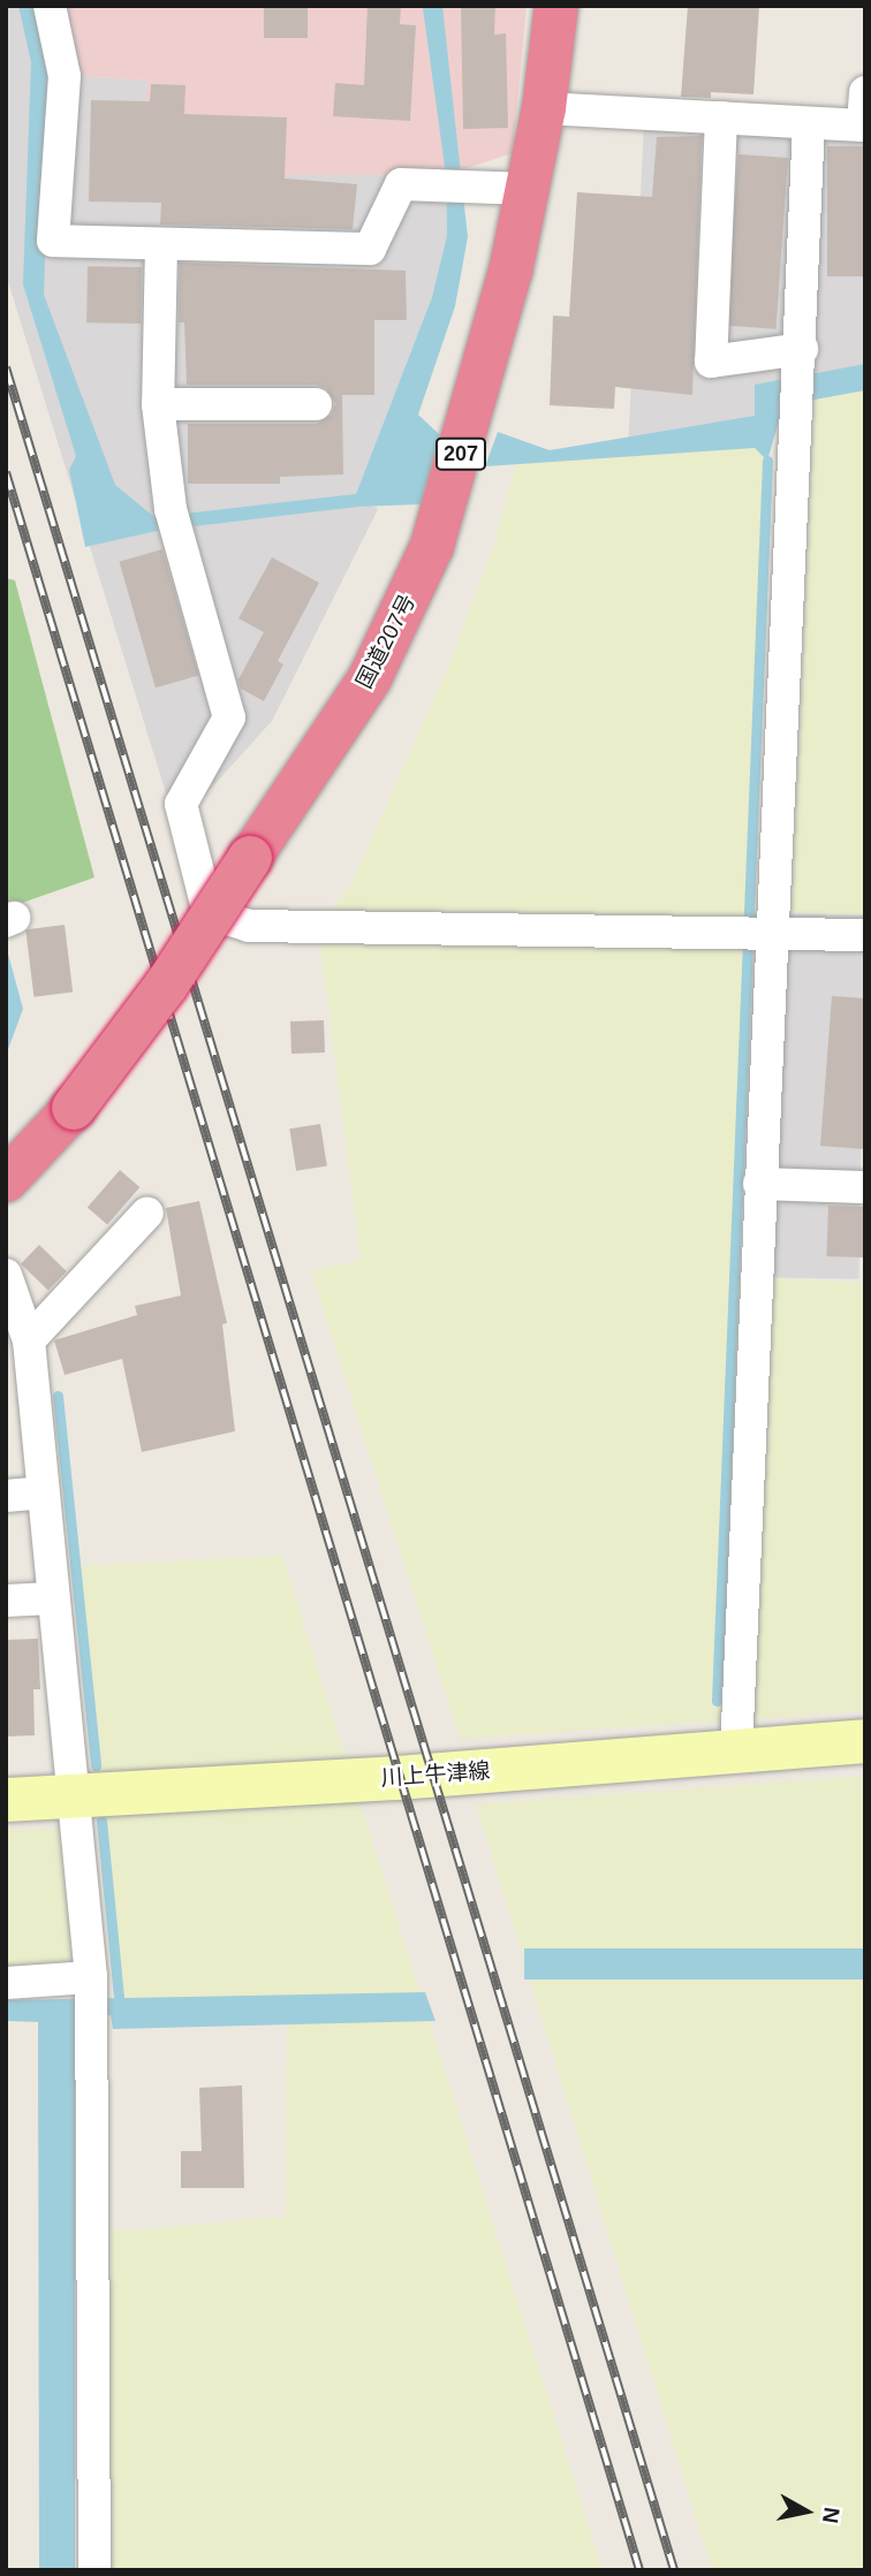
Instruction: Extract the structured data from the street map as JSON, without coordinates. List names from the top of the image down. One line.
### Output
{"streets":{"highway":["207","国道207号"],"main road":["川上牛津線"]},"north":"right"}
